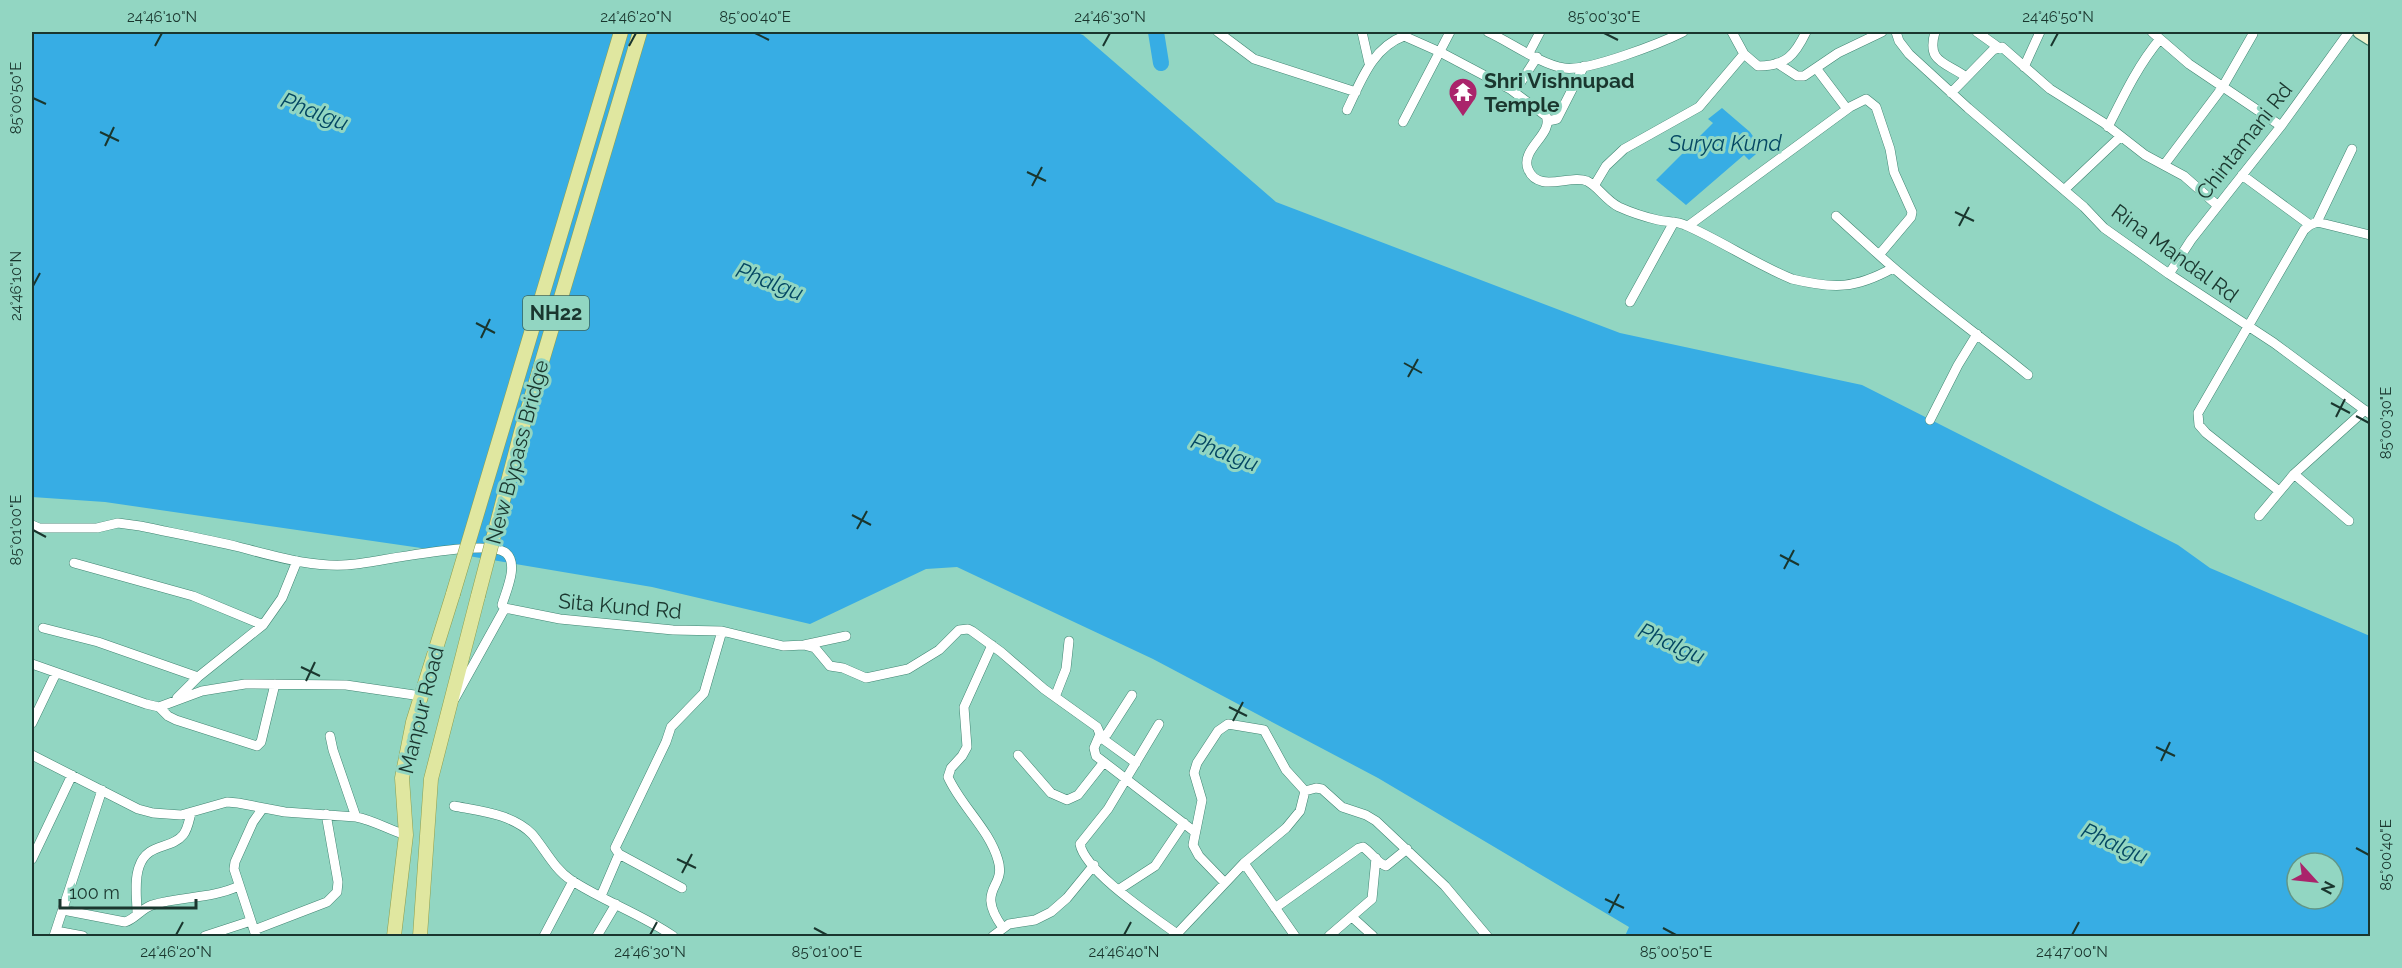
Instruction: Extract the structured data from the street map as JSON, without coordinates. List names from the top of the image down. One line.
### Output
{"streets":{"main road":["NH22","New Bypass Bridge","Manpur Road"],"street":["Chintamani Rd","Rina Mandal Rd","Sita Kund Rd"]},"crossings":[["Chintamani Rd","Rina Mandal Rd"],["New Bypass Bridge","Manpur Road"]],"water":["Phalgu","Surya Kund"],"places":{"temple":["Shri Vishnupad Temple"]},"scale_bar":"100 m","north":"bottom right","coordinates":["24°46'10\"N","24°46'20\"N","85°00'40\"E","24°46'30\"N","85°00'30\"E","24°46'50\"N","85°00'50\"E","85°01'00\"E","24°46'40\"N","24°47'00\"N"]}
